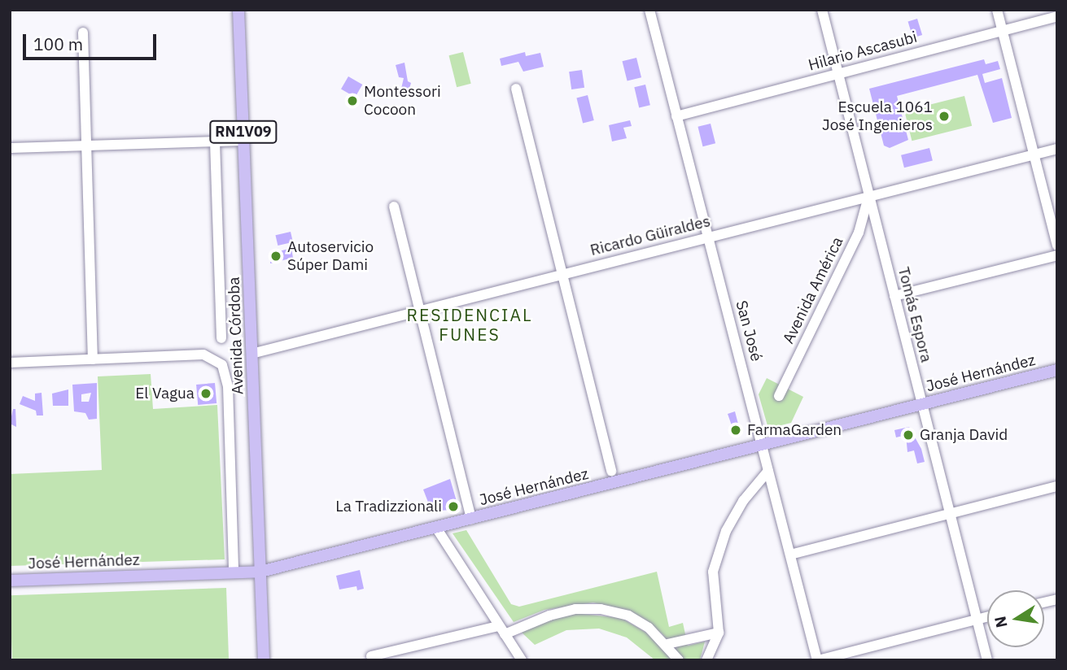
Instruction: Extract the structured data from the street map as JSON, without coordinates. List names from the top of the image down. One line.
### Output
{"streets":{"main road":["RN1V09","Avenida Córdoba","José Hernández"],"street":["Hilario Ascasubi","Ricardo Güiraldes","Avenida América","Tomás Espora","San José"]},"crossings":[["Hilario Ascasubi","Tomás Espora"],["Hilario Ascasubi","San José"],["Ricardo Güiraldes","Avenida América"],["Ricardo Güiraldes","Tomás Espora"],["Ricardo Güiraldes","San José"],["Ricardo Güiraldes","Avenida Córdoba"],["Avenida América","Tomás Espora"],["Tomás Espora","José Hernández"],["San José","José Hernández"],["Avenida Córdoba","José Hernández"]],"districts":["RESIDENCIAL FUNES"],"places":["Montessori Cocoon","Escuela 1061 José Ingenieros","Autoservicio Súper Dami","El Vagua","FarmaGarden","Granja David","La Tradizzionali"],"scale_bar":"100 m","north":"left"}
